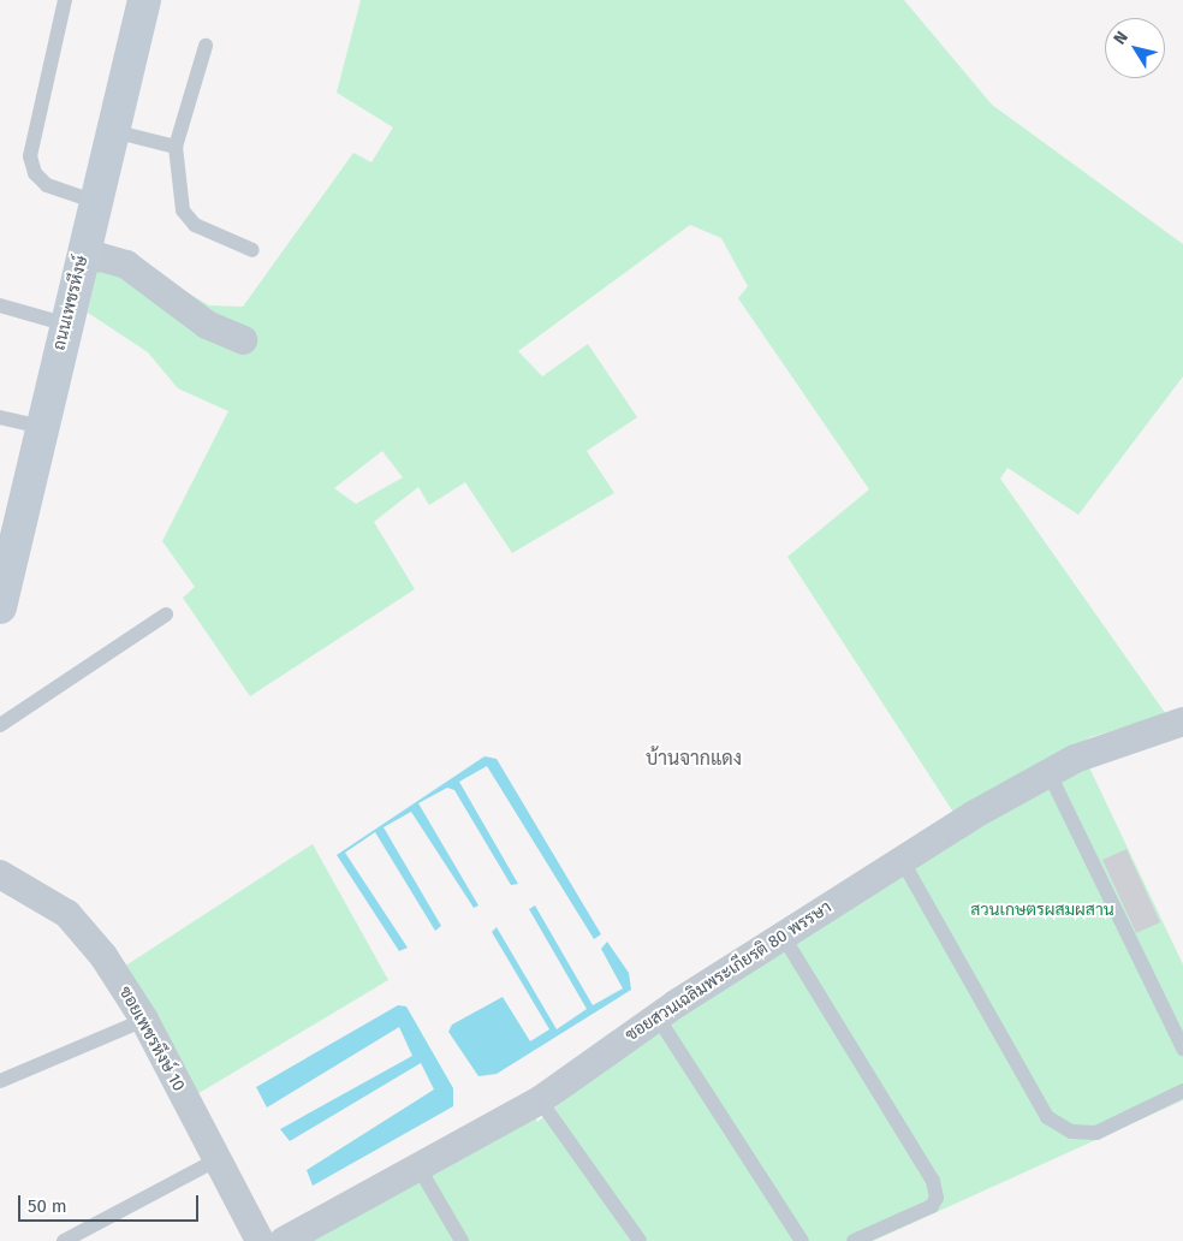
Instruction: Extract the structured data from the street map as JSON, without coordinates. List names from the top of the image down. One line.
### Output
{"streets":{"main road":["ถนนเพชรหึงษ์"],"street":["ซอยสวนเฉลิมพระเกียรติ 80 พรรษา","ซอยเพชรหึงษ์ 10"]},"districts":["บ้านจากแดง"],"parks":["สวนเกษตรผสมผสาน"],"scale_bar":"50 m","north":"top left"}
